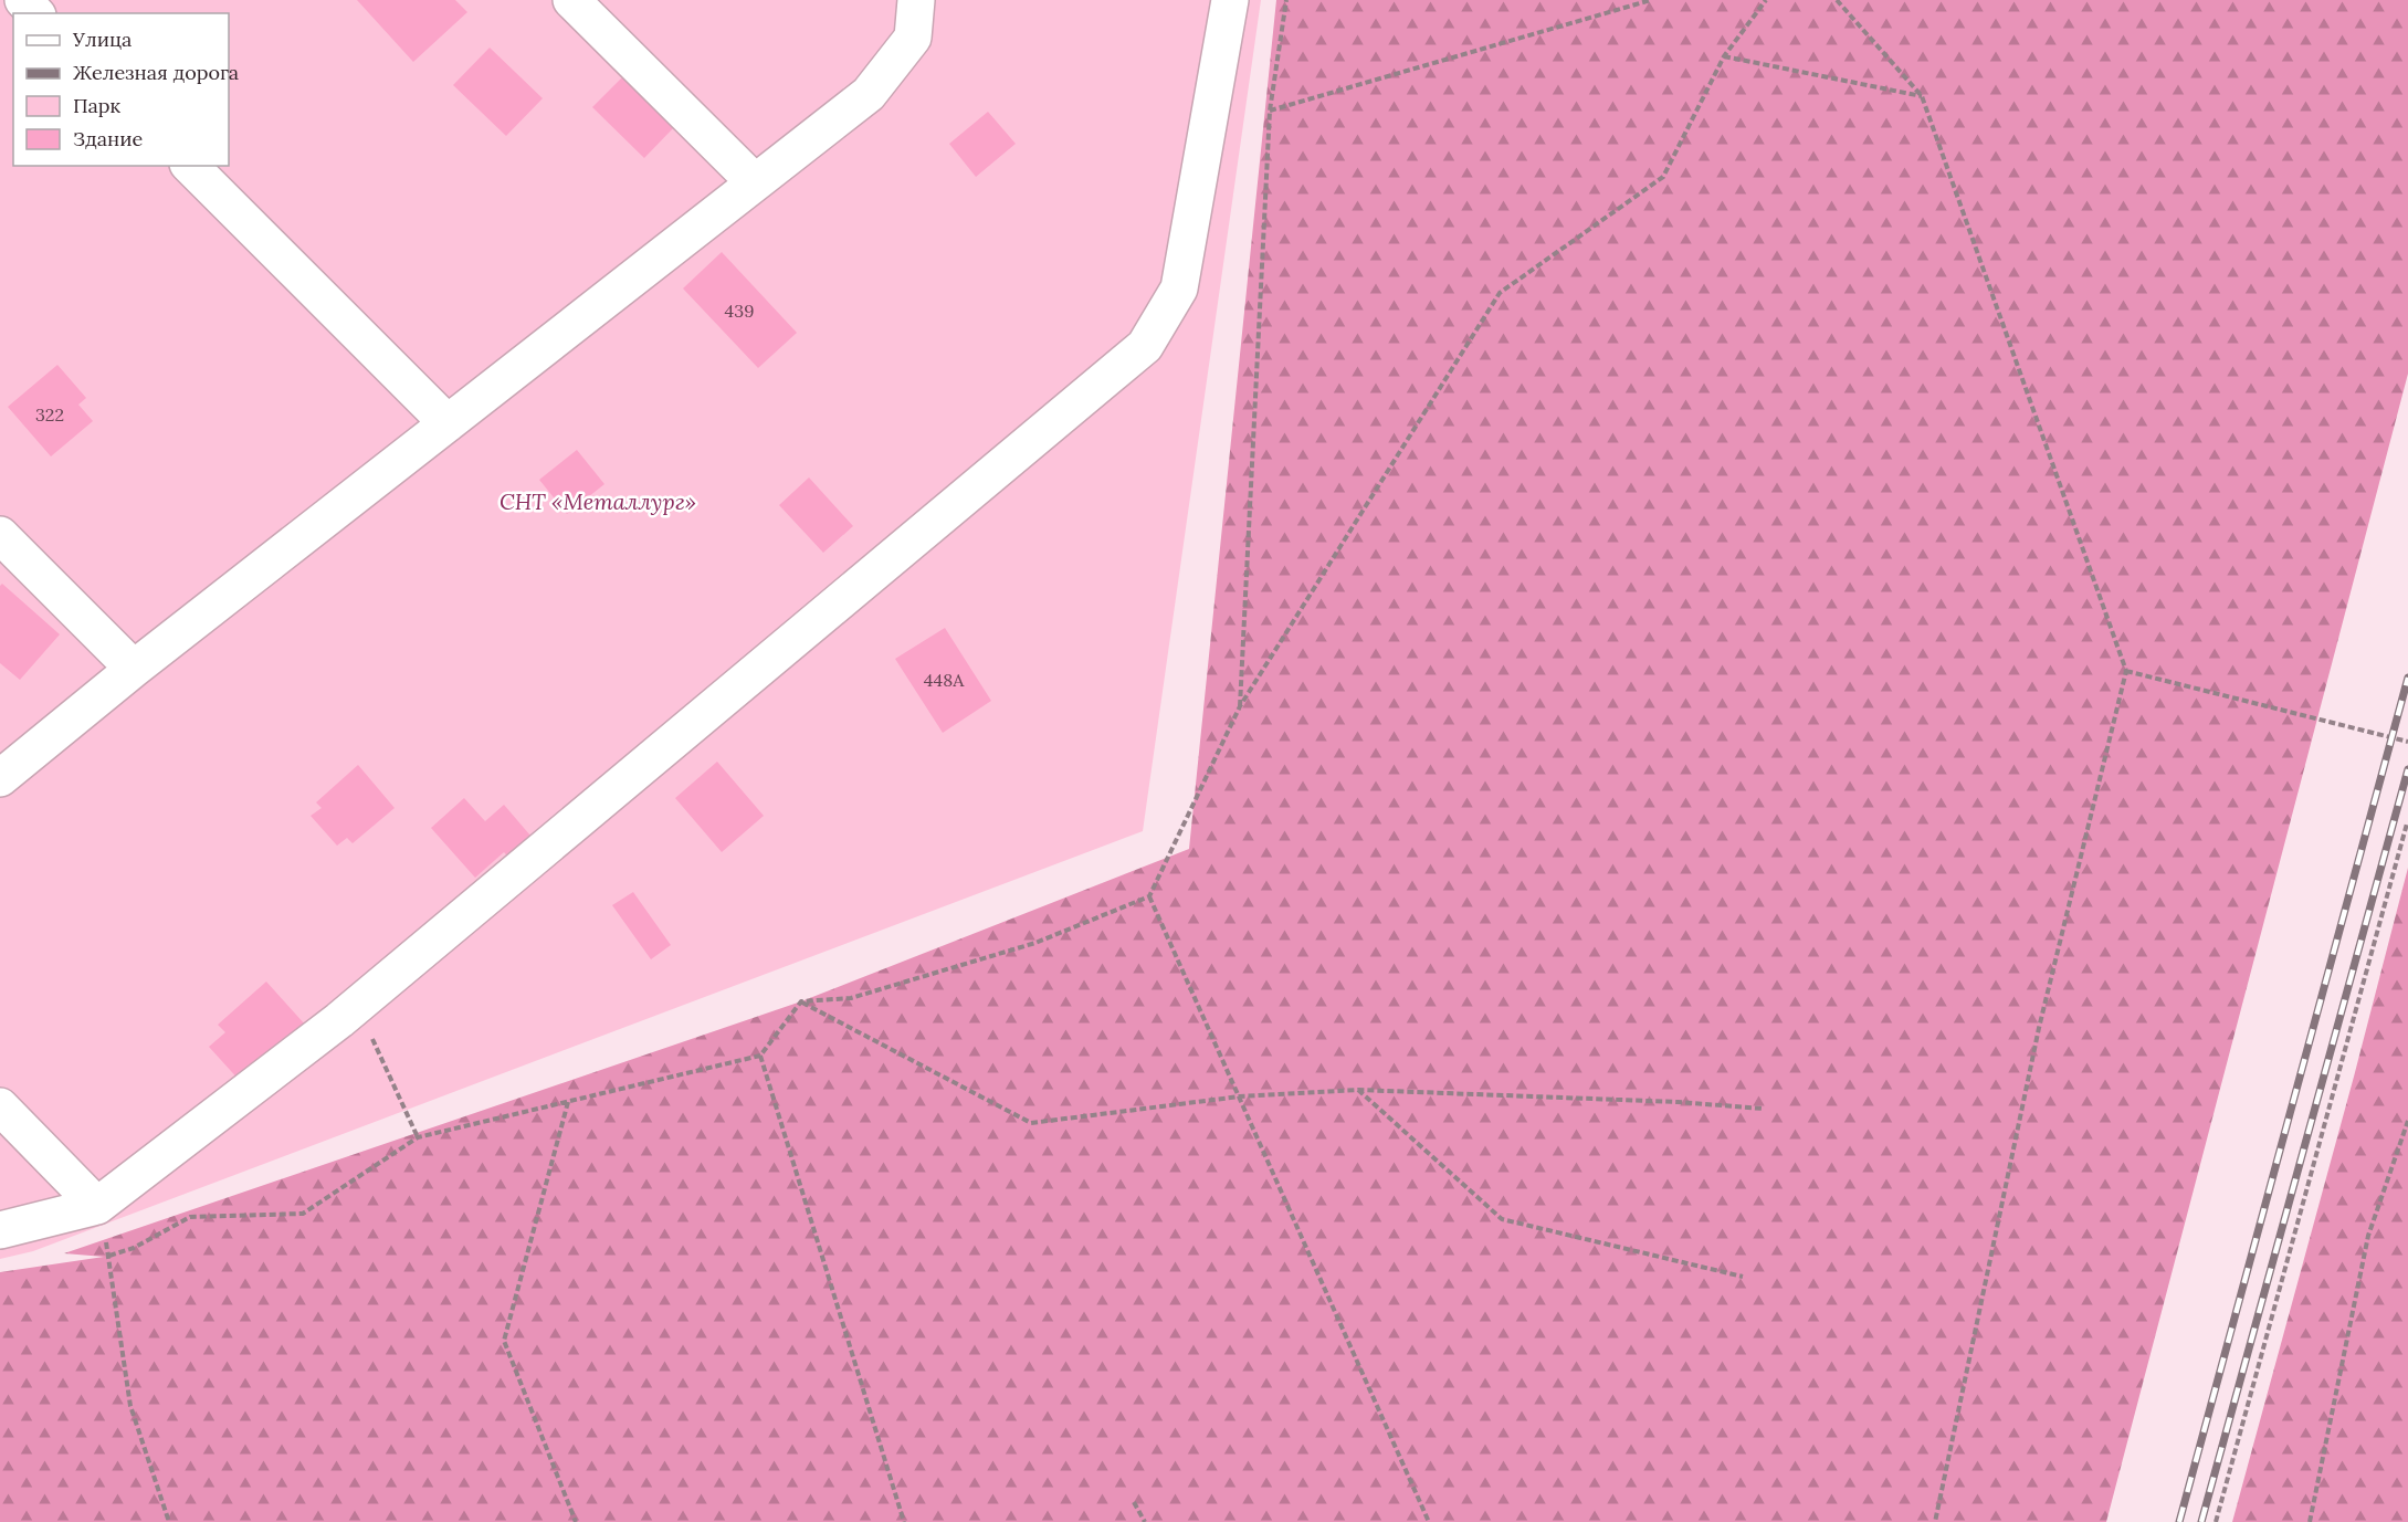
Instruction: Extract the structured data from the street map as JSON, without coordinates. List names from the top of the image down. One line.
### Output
{"parks":["СНТ «Металлург»"],"house_numbers":["439","322","448А"],"legend":["Улица","Железная дорога","Парк","Здание"]}
